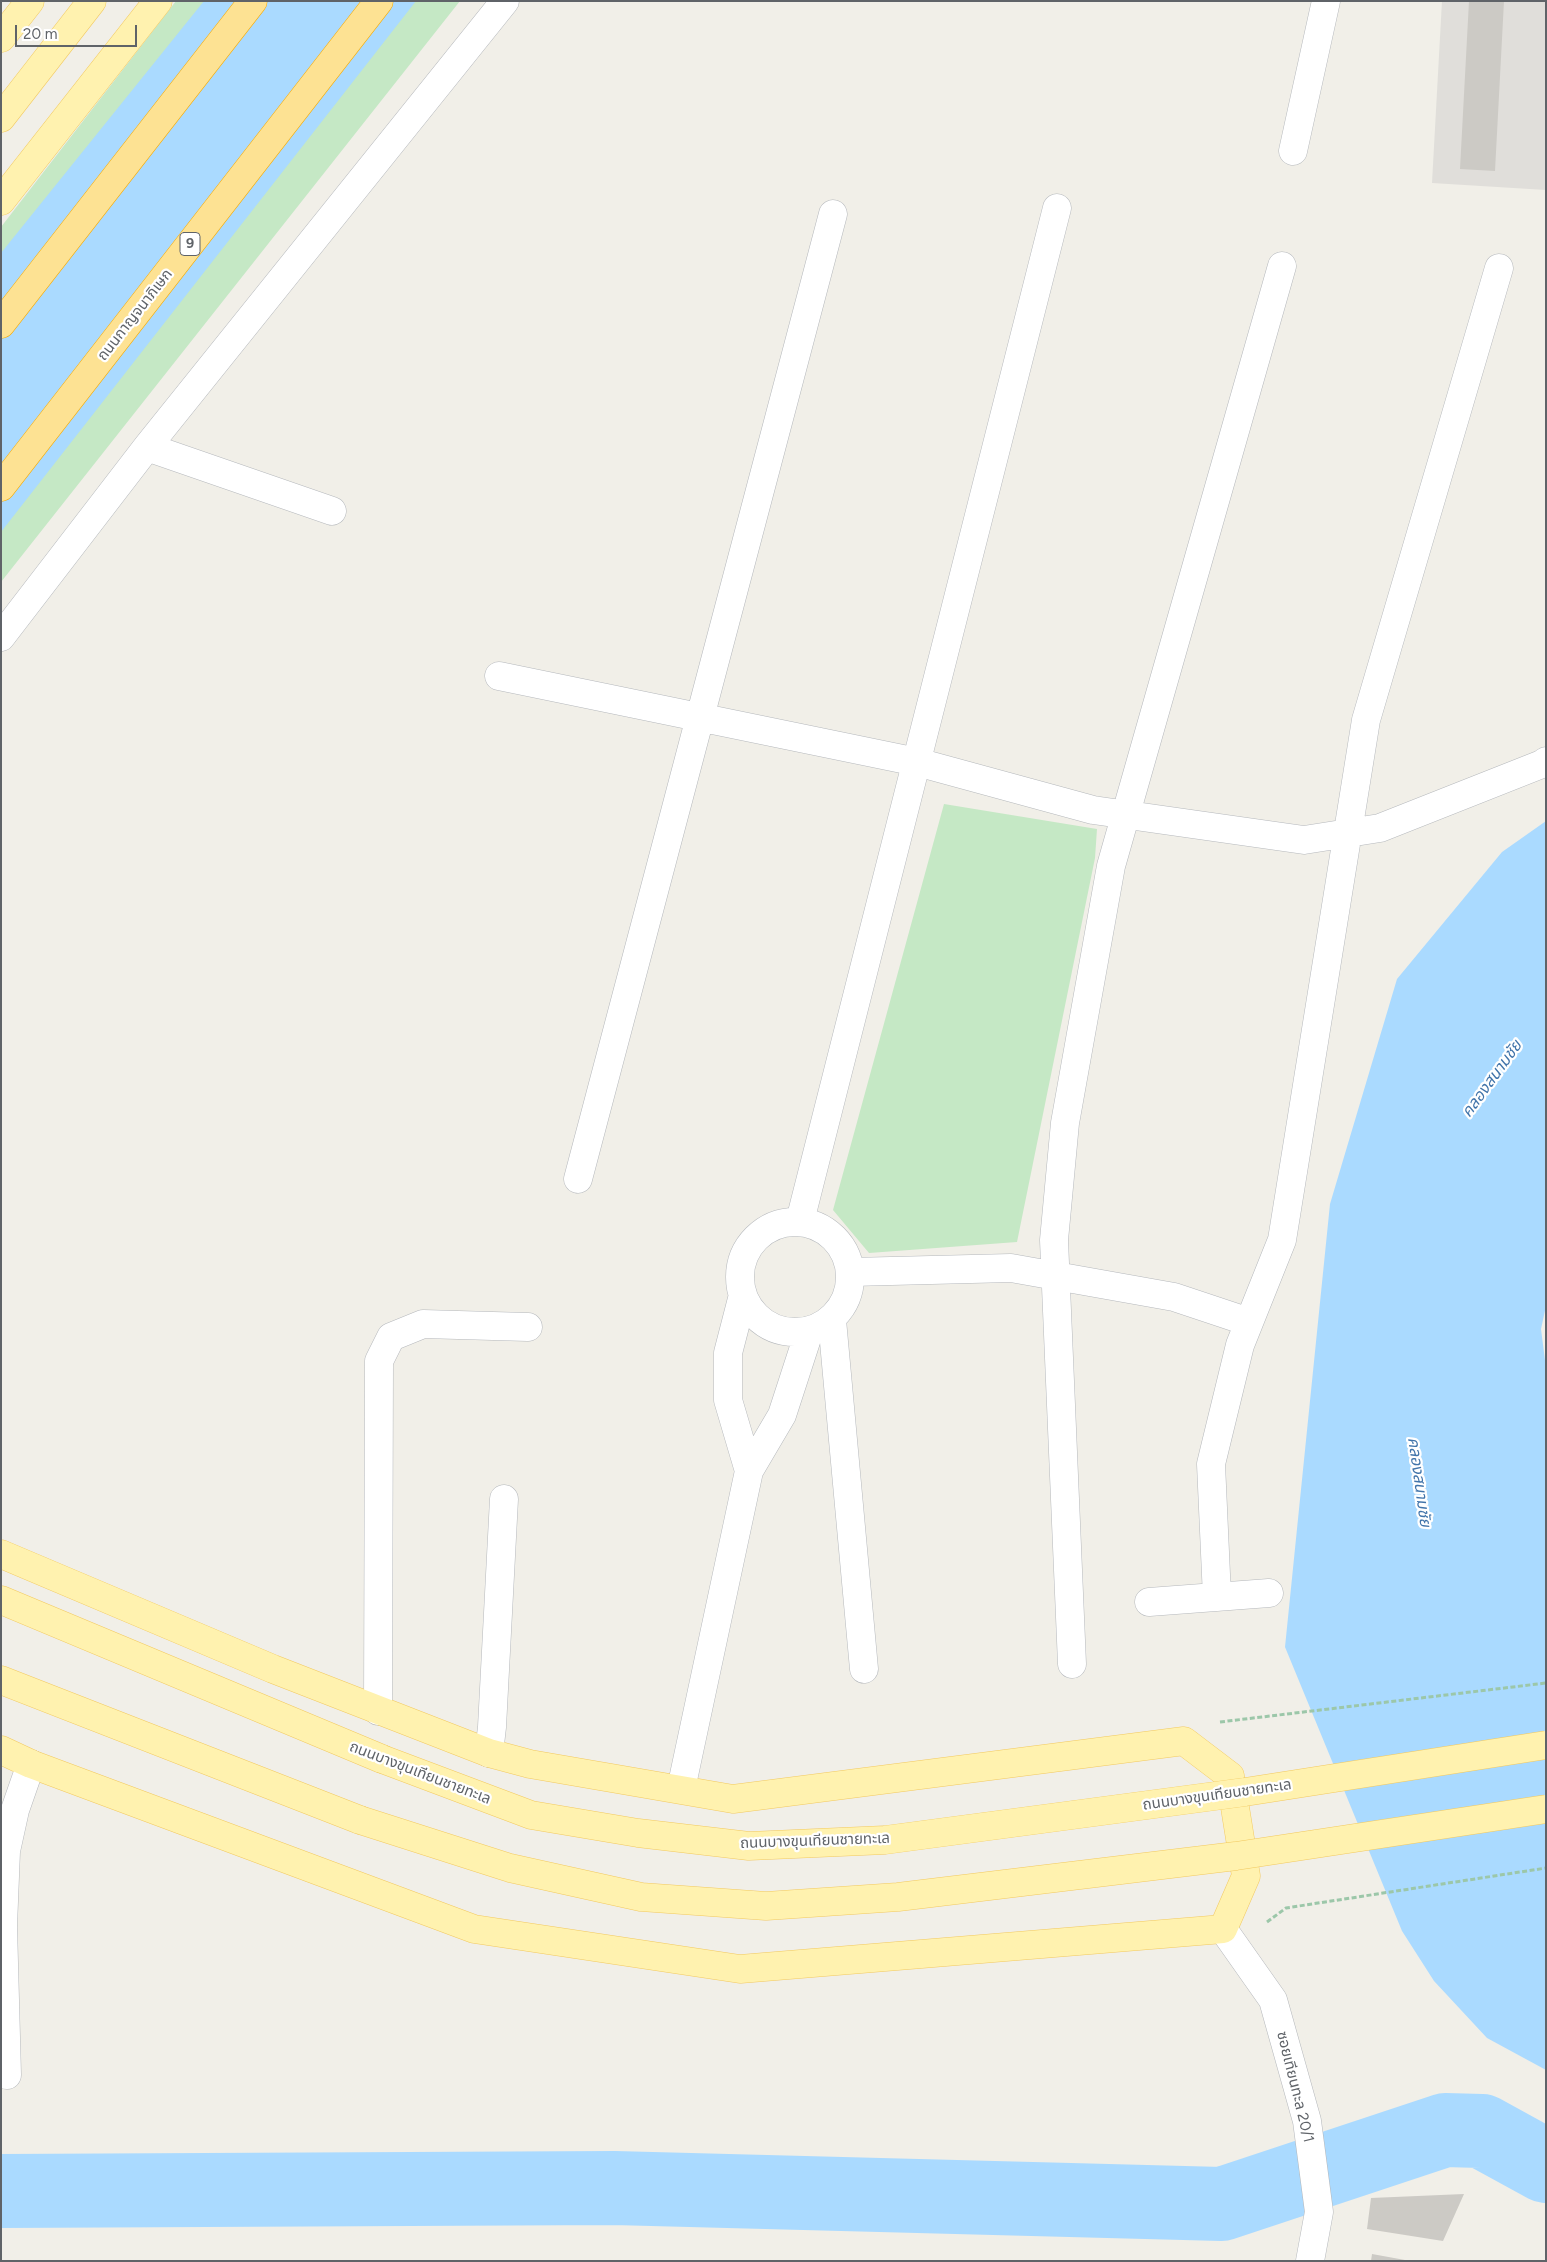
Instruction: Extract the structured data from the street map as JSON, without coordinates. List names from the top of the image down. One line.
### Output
{"streets":{"highway":["9","ถนนกาญจนาภิเษก"],"main road":["ถนนบางขุนเทียนชายทะเล"],"street":["ซอยเทียนทะล 20/1"]},"water":["คลองสนามชัย"],"scale_bar":"20 m"}
